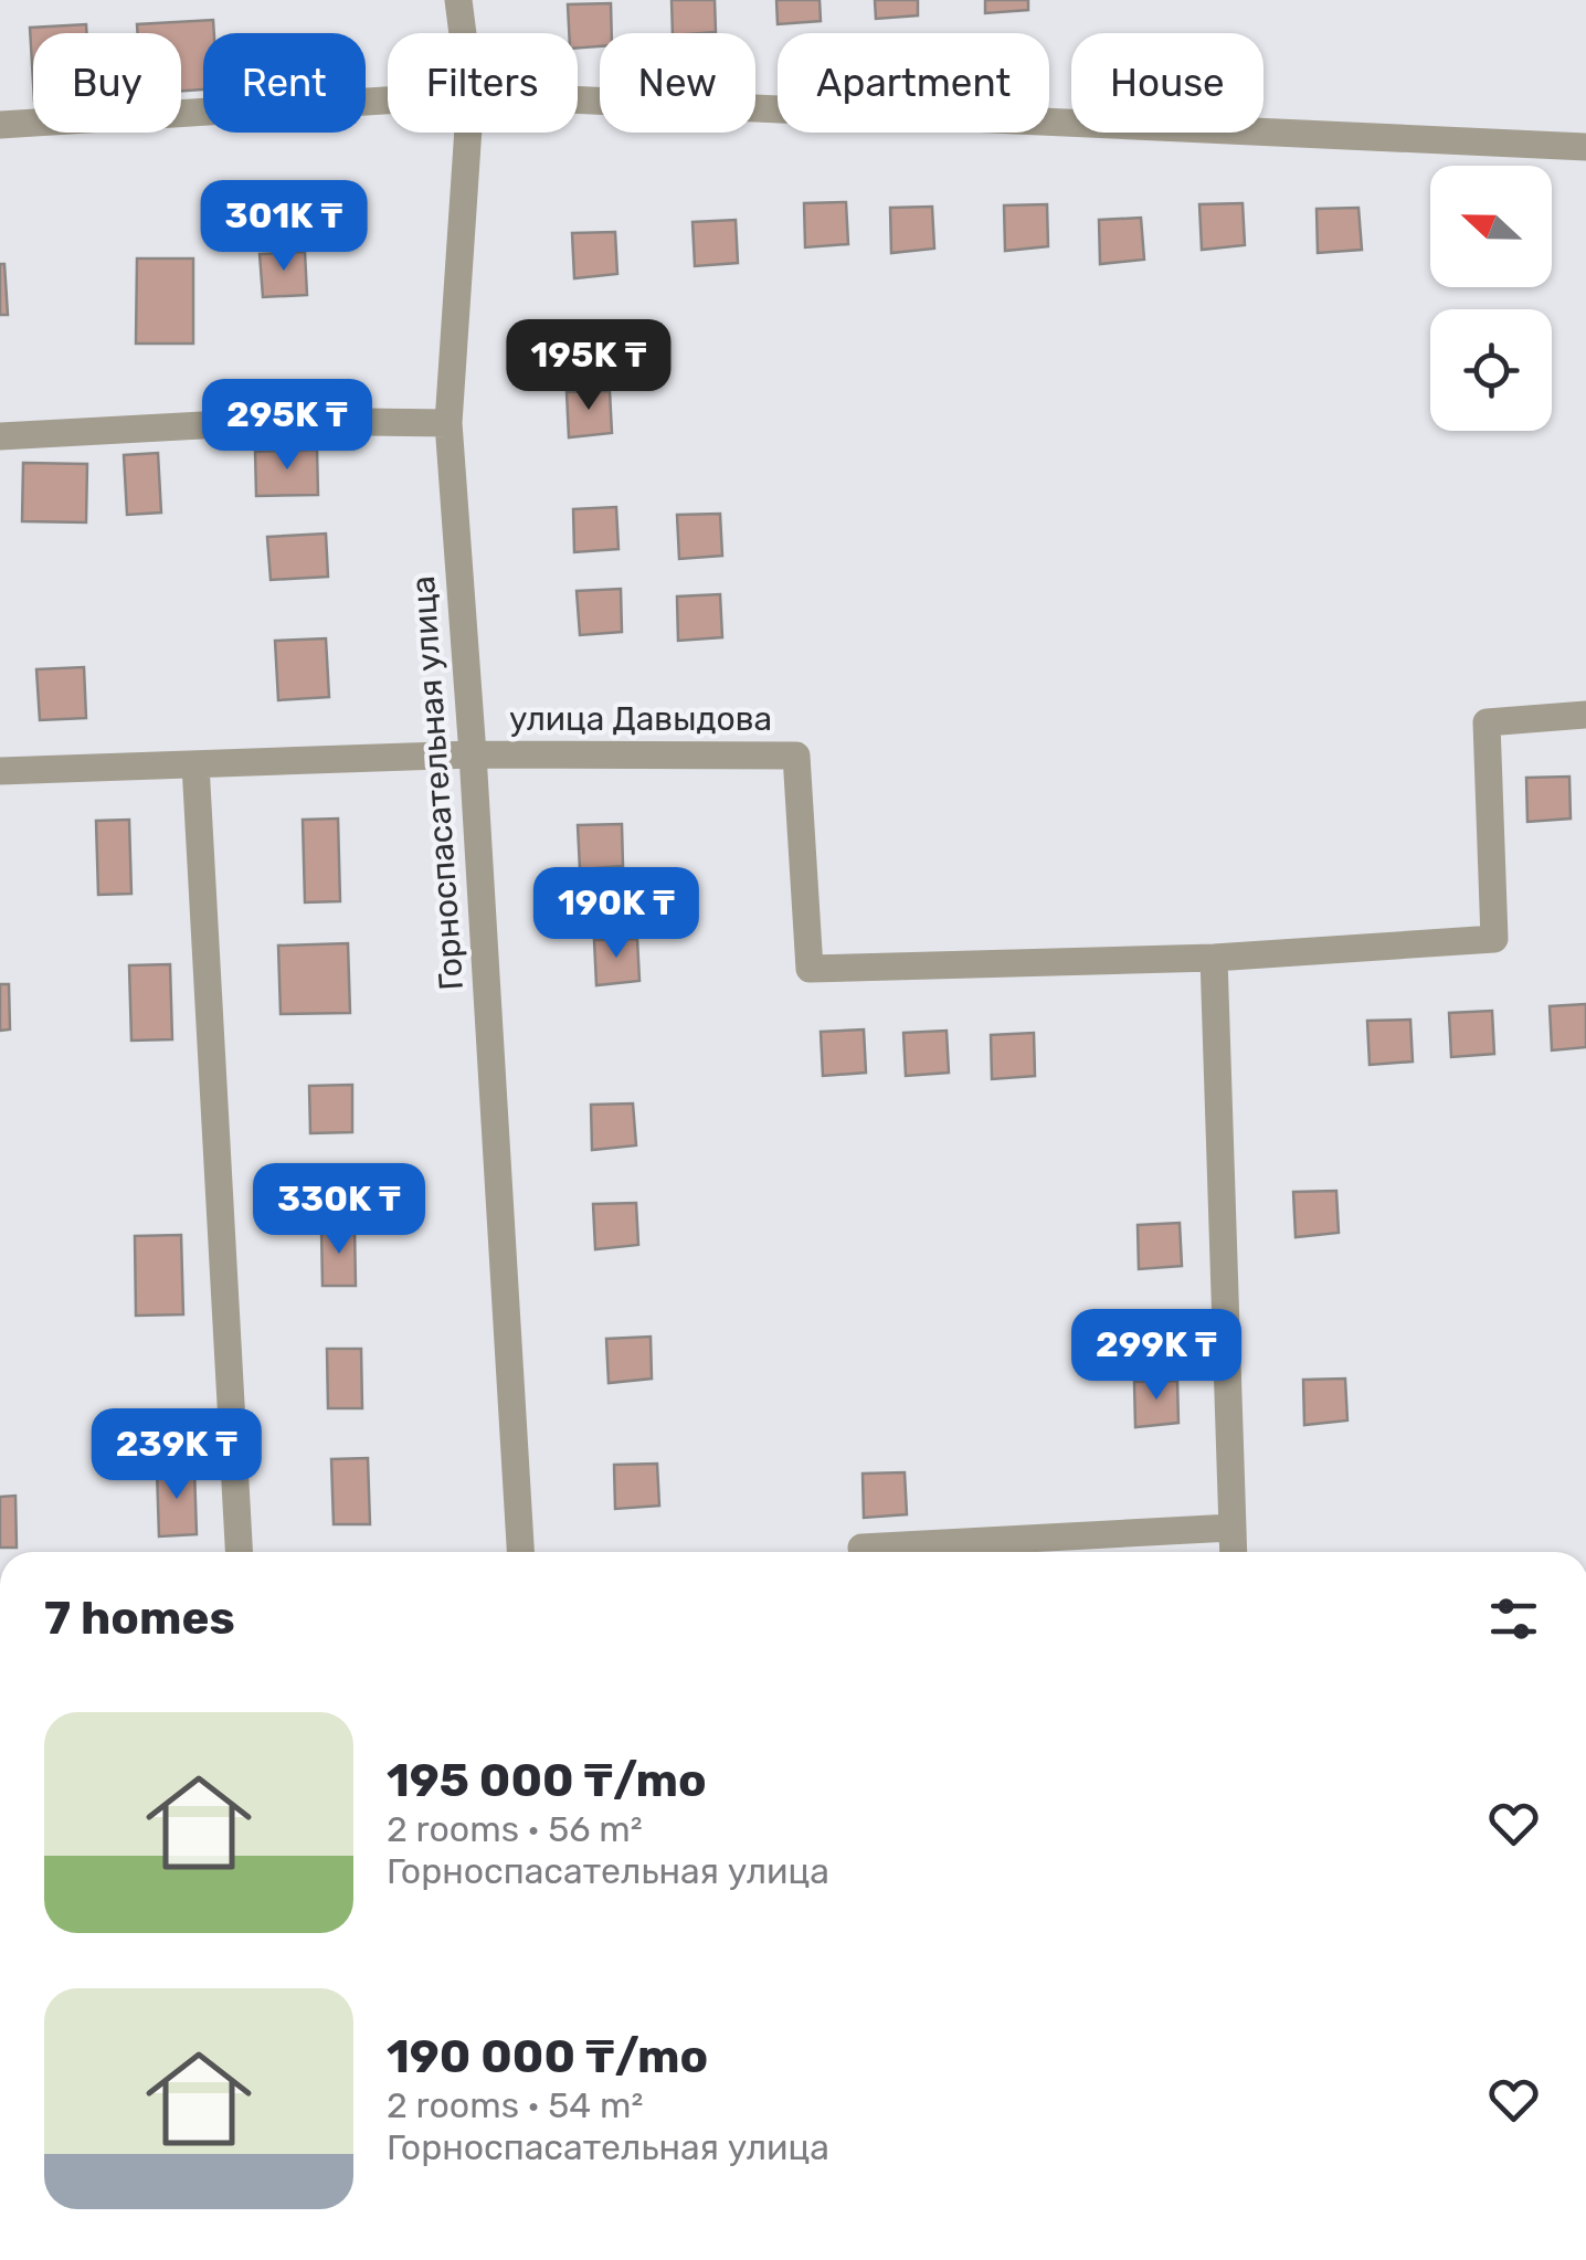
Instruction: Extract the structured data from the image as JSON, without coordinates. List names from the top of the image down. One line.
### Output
{"streets":{"street":["улица Давыдова","Горноспасательная улица"]},"crossings":[["улица Давыдова","Горноспасательная улица"]],"north":"left","page":{"chip":["Buy","Rent","Filters","New","Apartment","House"],"price":["301K ₸","195K ₸","295K ₸","190K ₸","330K ₸","299K ₸","239K ₸"],"heading":"7 homes","list":[{"name":"195 000 ₸/mo","note":"2 rooms · 56 m² · Горноспасательная улица"},{"name":"190 000 ₸/mo","note":"2 rooms · 54 m² · Горноспасательная улица"}]}}
